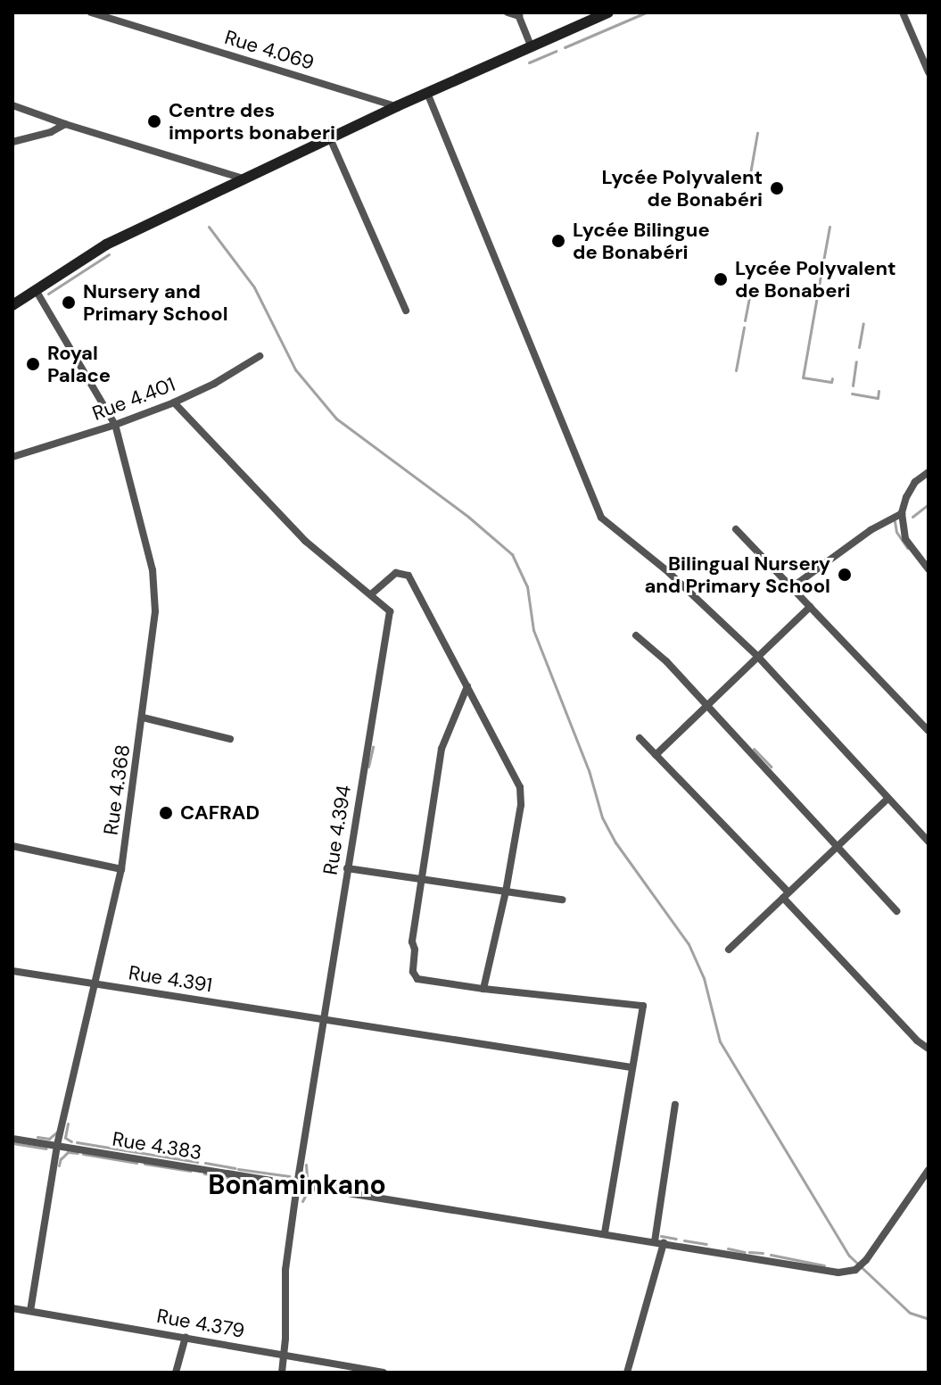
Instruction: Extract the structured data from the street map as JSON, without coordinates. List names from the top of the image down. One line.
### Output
{"streets":{"street":["Rue 4.069","Rue 4.401","Rue 4.368","Rue 4.394","Rue 4.391","Rue 4.383","Rue 4.379"]},"crossings":[["Rue 4.401","Rue 4.368"],["Rue 4.401","Rue 4.394"],["Rue 4.368","Rue 4.391"],["Rue 4.368","Rue 4.383"],["Rue 4.368","Rue 4.379"],["Rue 4.394","Rue 4.391"],["Rue 4.394","Rue 4.383"],["Rue 4.394","Rue 4.379"]],"districts":["Bonaminkano"],"places":["Centre des imports bonaberi","Lycée Polyvalent de Bonabéri","Lycée Bilingue de Bonabéri","Lycée Polyvalent de Bonaberi","Nursery and Primary School","Royal Palace","Bilingual Nursery and Primary School","CAFRAD"]}
